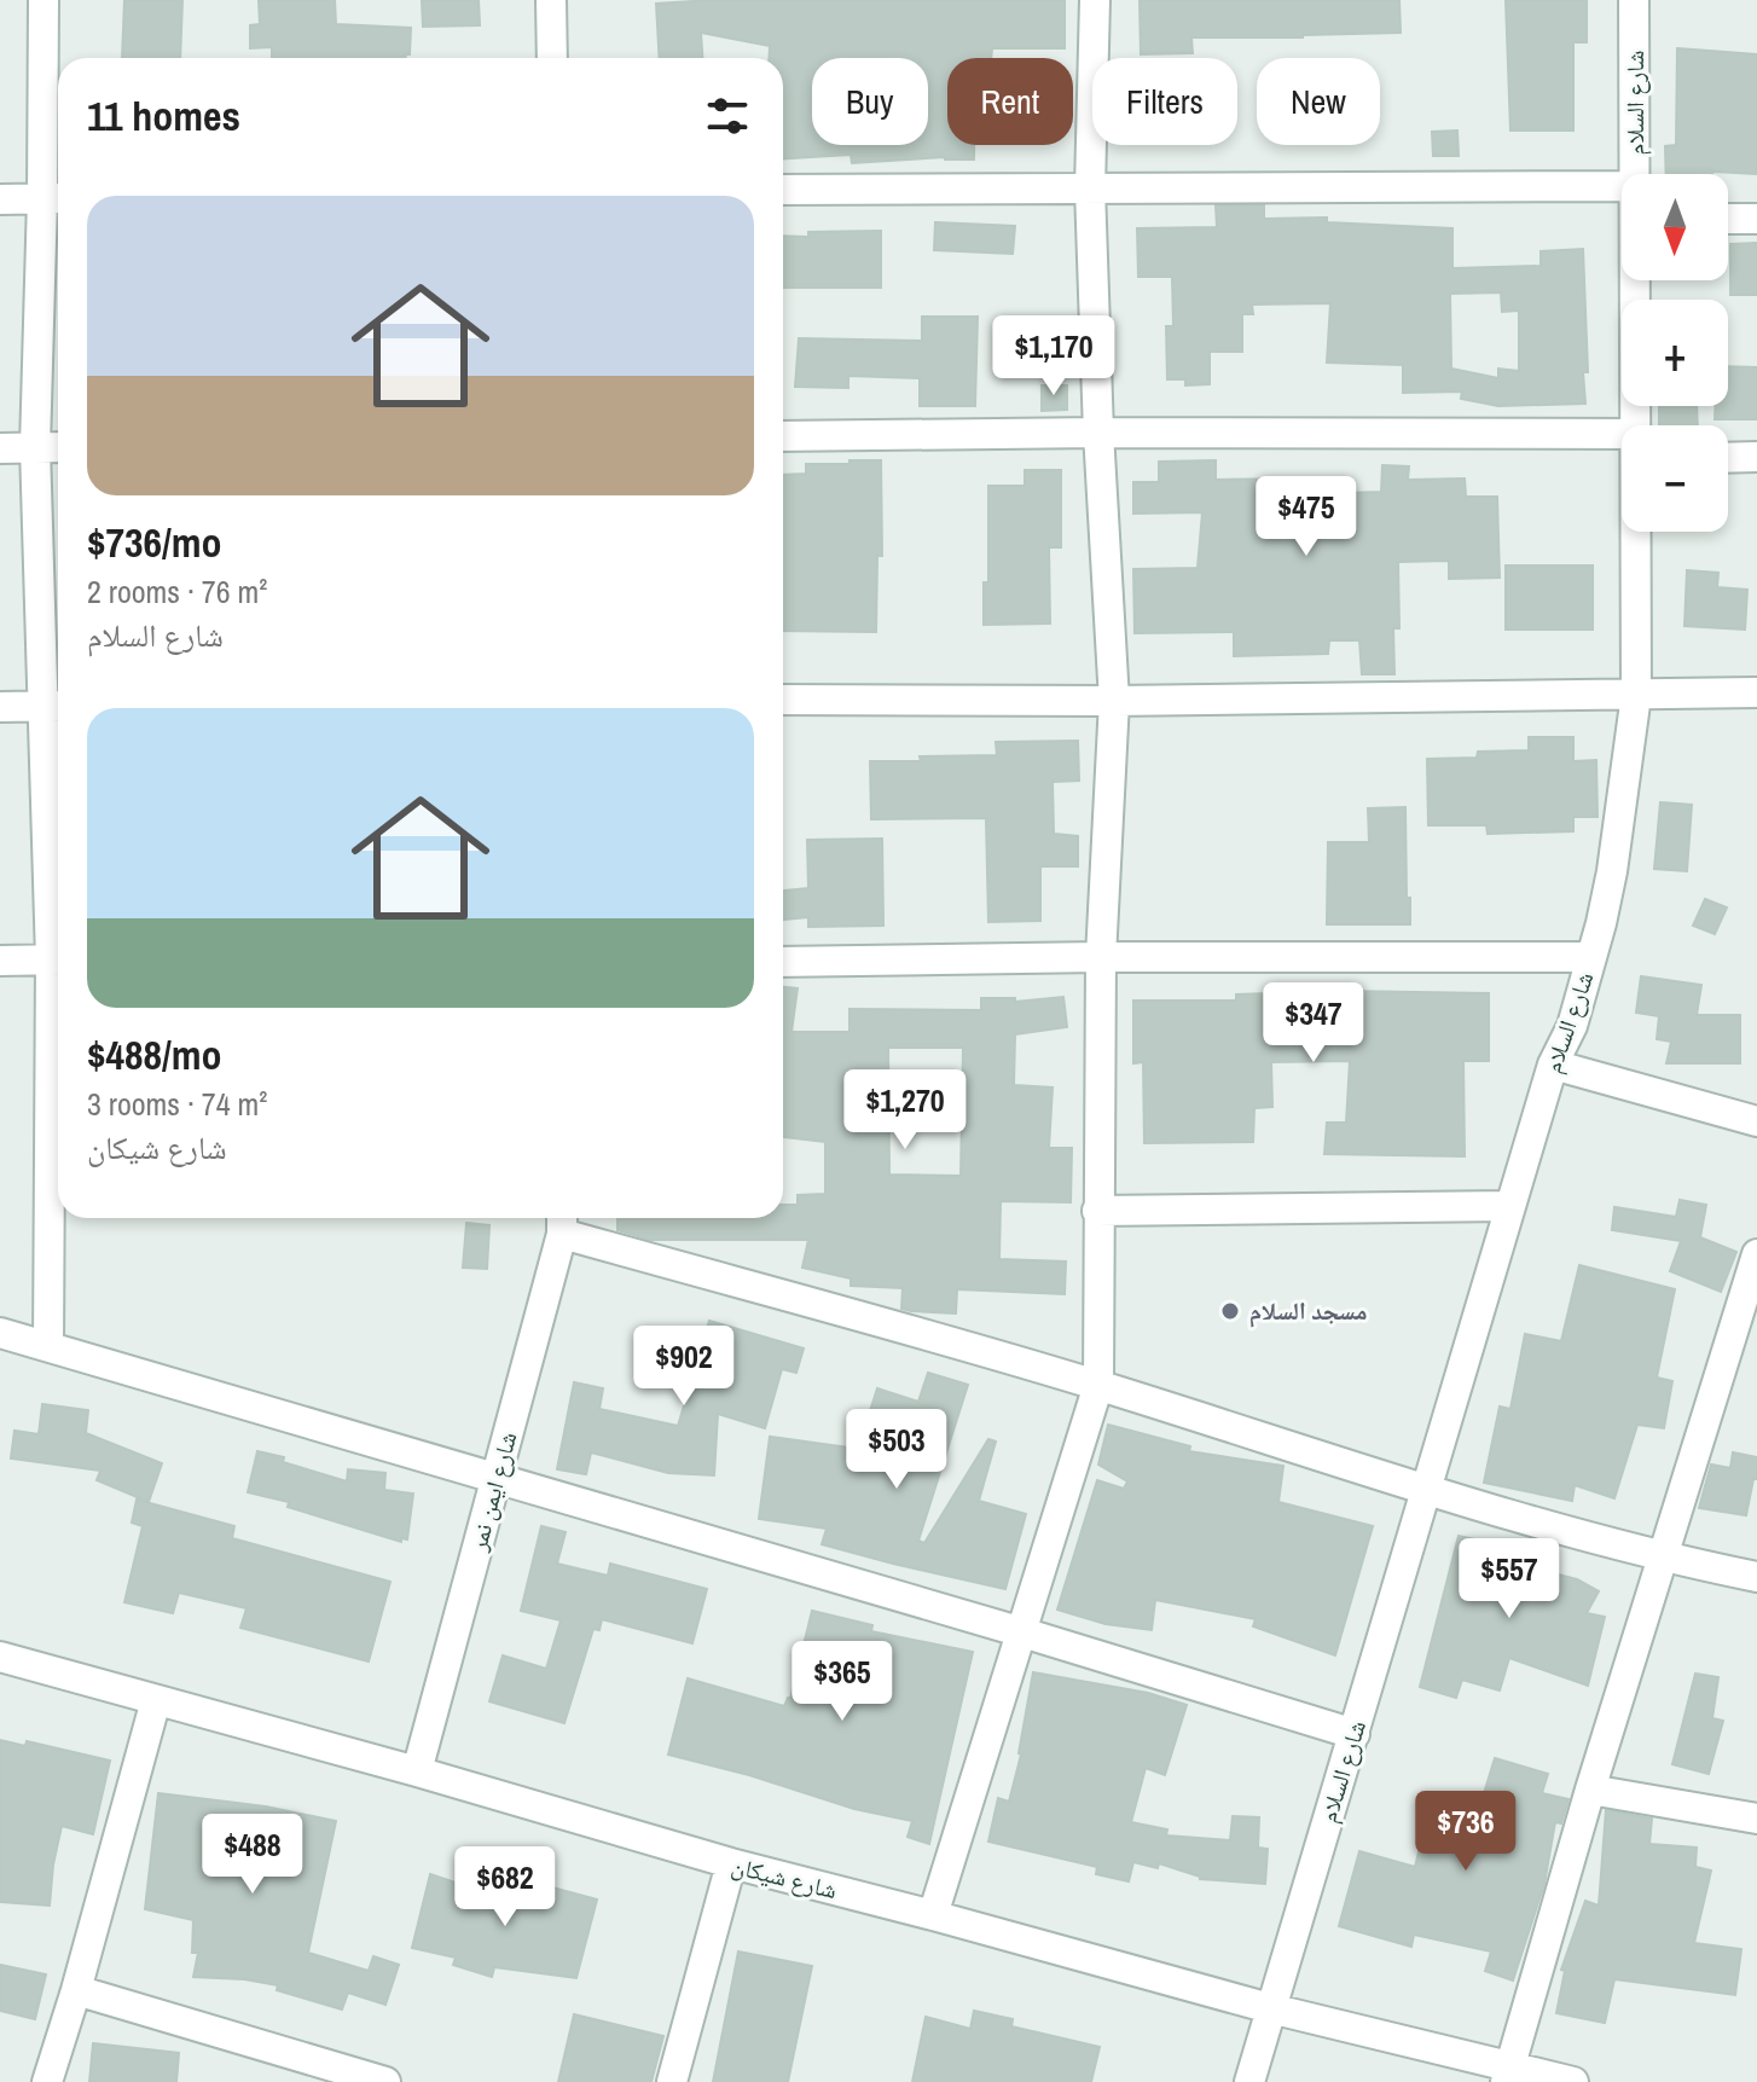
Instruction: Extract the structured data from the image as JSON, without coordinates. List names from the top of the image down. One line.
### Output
{"streets":{"street":["شارع السلام","شارع ايمن نمر","شارع شيكان"]},"crossings":[["شارع السلام","شارع شيكان"],["شارع ايمن نمر","شارع شيكان"]],"places":["مسجد السلام"],"north":"bottom","page":{"chip":["Buy","Rent","Filters","New"],"heading":"11 homes","map_buttons":["+","−"],"list":[{"name":"$736/mo","note":"2 rooms · 76 m² · شارع السلام"},{"name":"$488/mo","note":"3 rooms · 74 m² · شارع شيكان"}],"price":["$1,170","$475","$347","$1,270","$902","$503","$557","$365","$736","$488","$682"]}}
